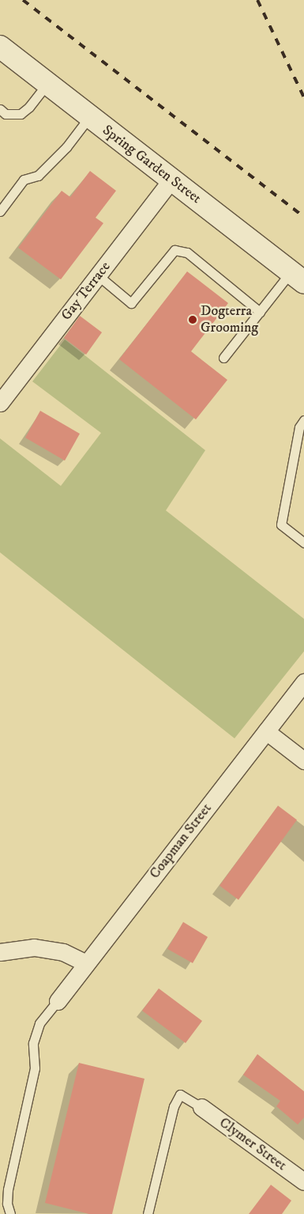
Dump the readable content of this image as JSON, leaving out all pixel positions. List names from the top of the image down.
{
  "streets": {
    "main road": ["Spring Garden Street"],
    "street": ["Gay Terrace", "Coapman Street", "Clymer Street"]
  },
  "crossings": [
    ["Spring Garden Street", "Gay Terrace"]
  ],
  "places": ["Dogterra Grooming"]
}
